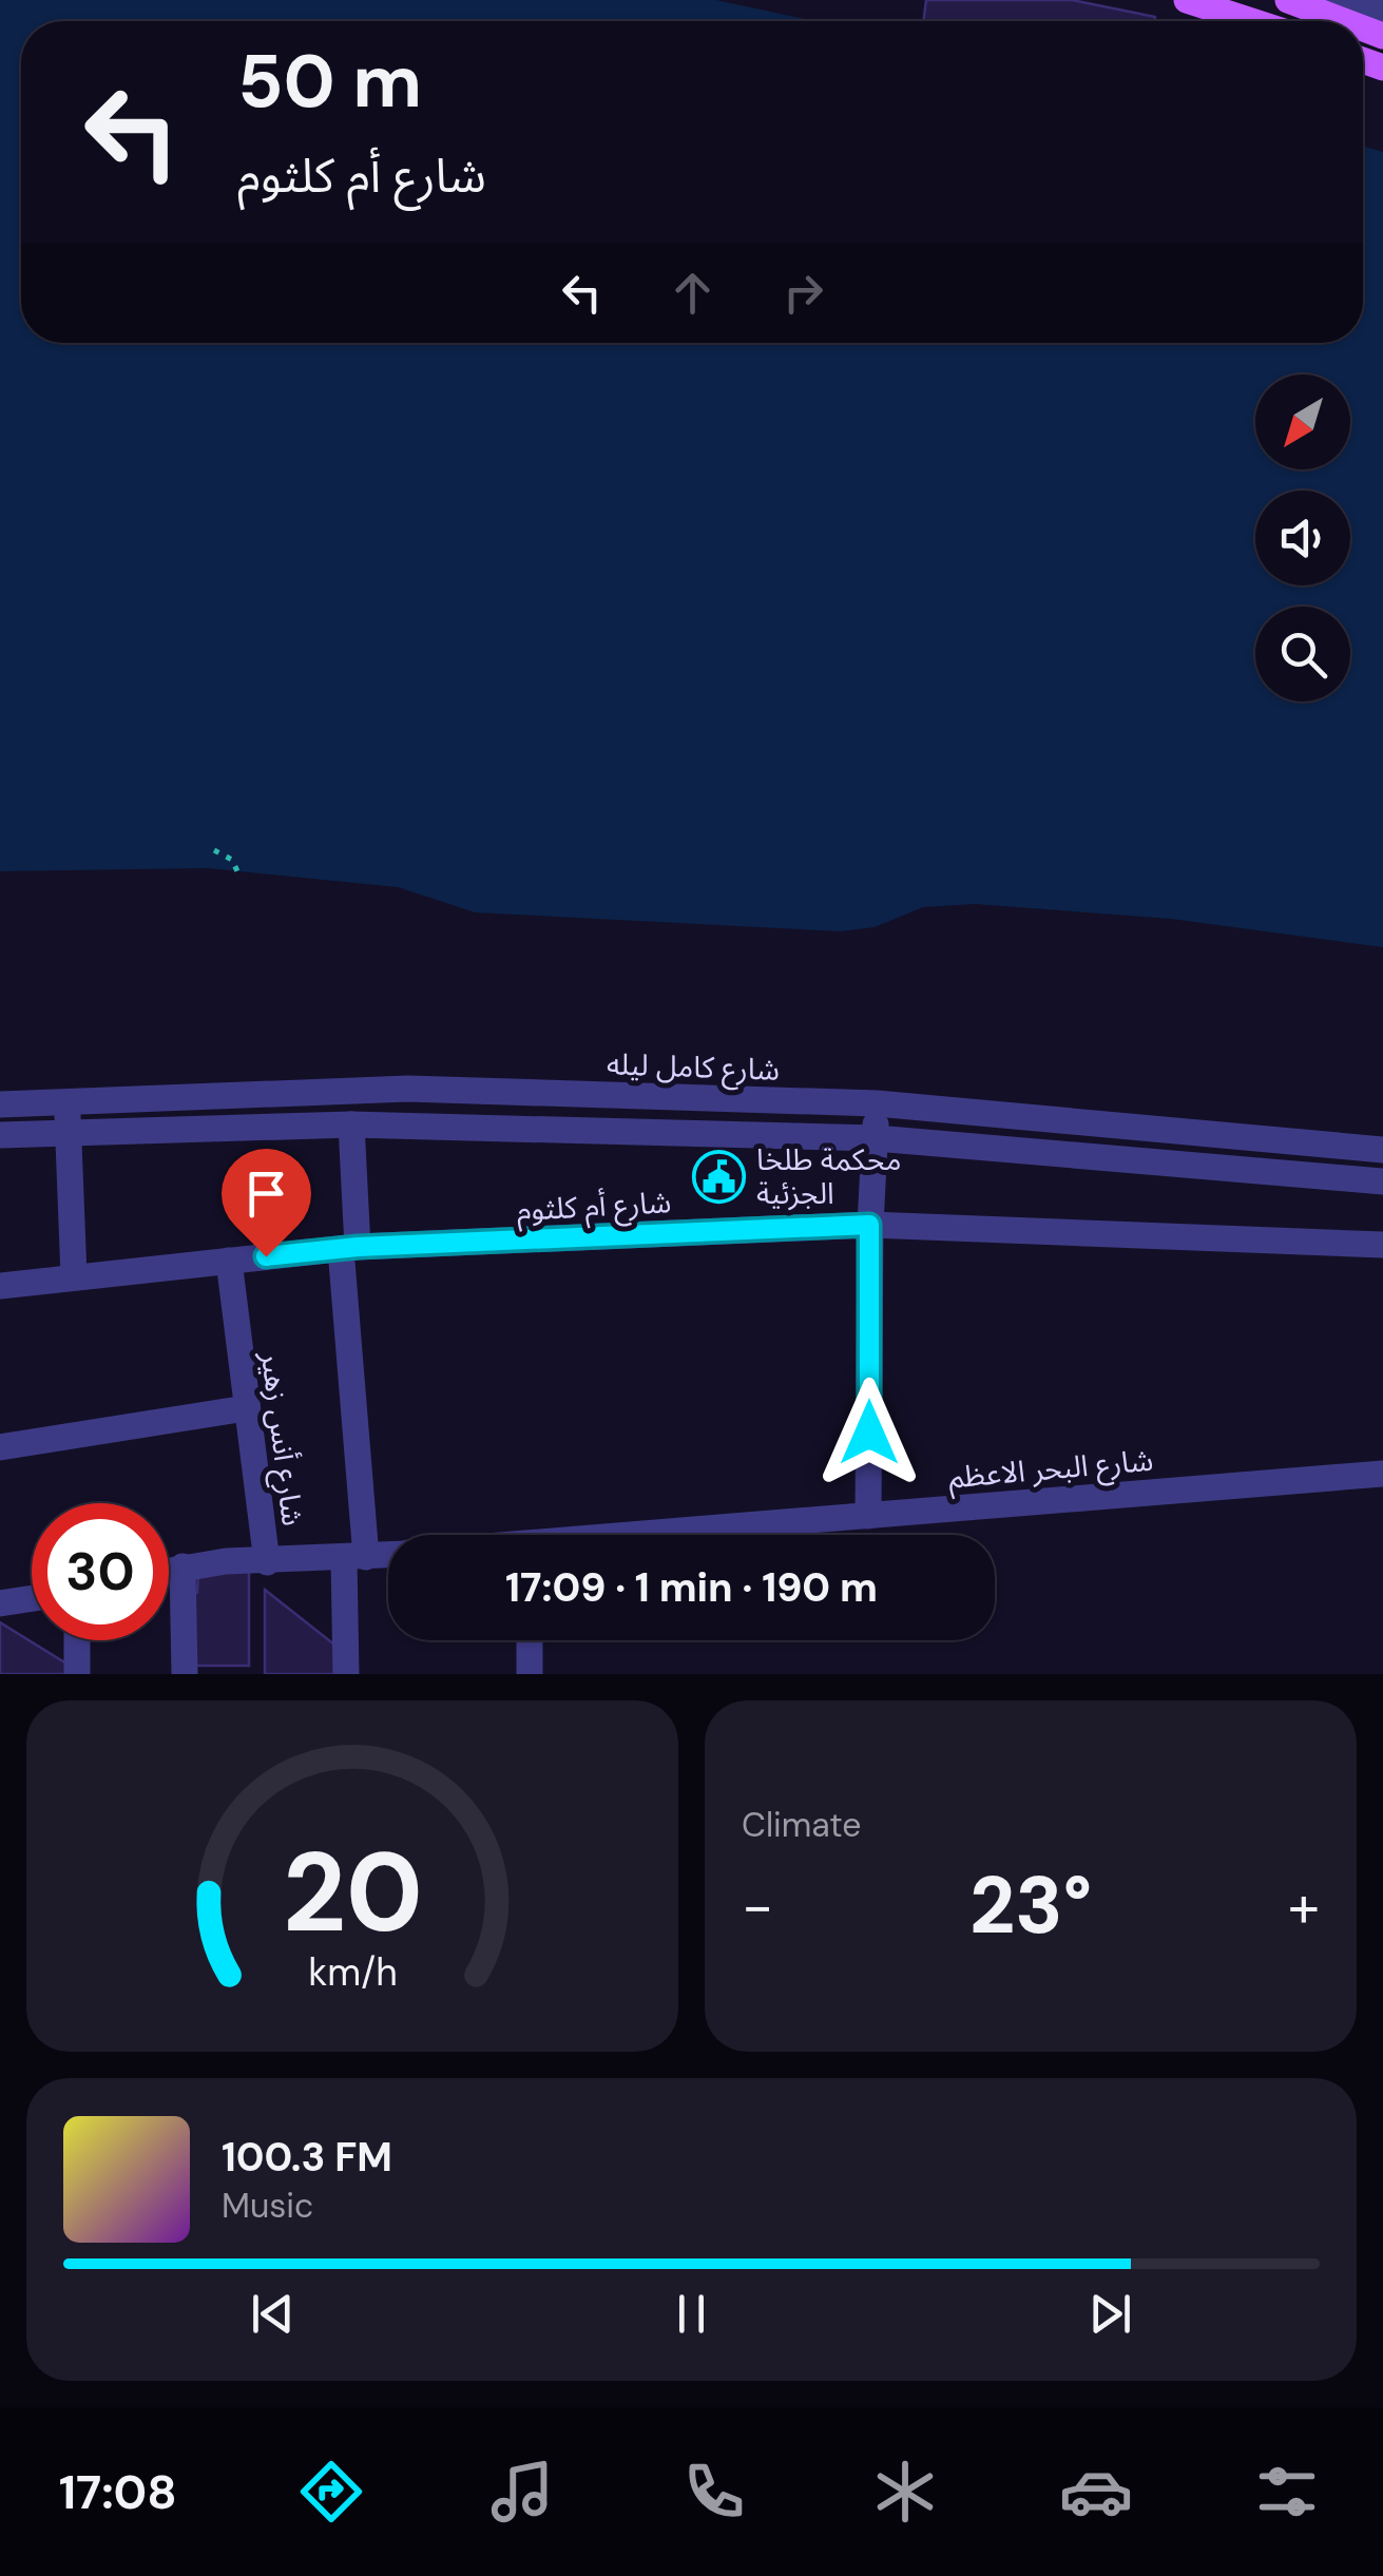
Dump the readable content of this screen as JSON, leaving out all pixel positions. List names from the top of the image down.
{
  "streets": {
    "street": [
      "شارع كامل ليله",
      "شارع أم كلثوم",
      "شارع أنس زهير",
      "شارع البحر الاعظم"
    ]
  },
  "crossings": [
    ["شارع أم كلثوم", "شارع أنس زهير"],
    ["شارع أنس زهير", "شارع البحر الاعظم"]
  ],
  "places": {
    "public building": ["محكمة طلخا الجزئية"]
  },
  "north": "bottom left",
  "page": {
    "turn": ["50 m", "شارع أم كلثوم"],
    "limit": "30",
    "trip": "17:09 · 1 min · 190 m",
    "tile": "Climate",
    "heat": ["−", "23°", "+"],
    "song": ["100.3 FM", "Music"],
    "tabs": "17:08",
    "gauge": ["20", "km/h"]
  }
}
